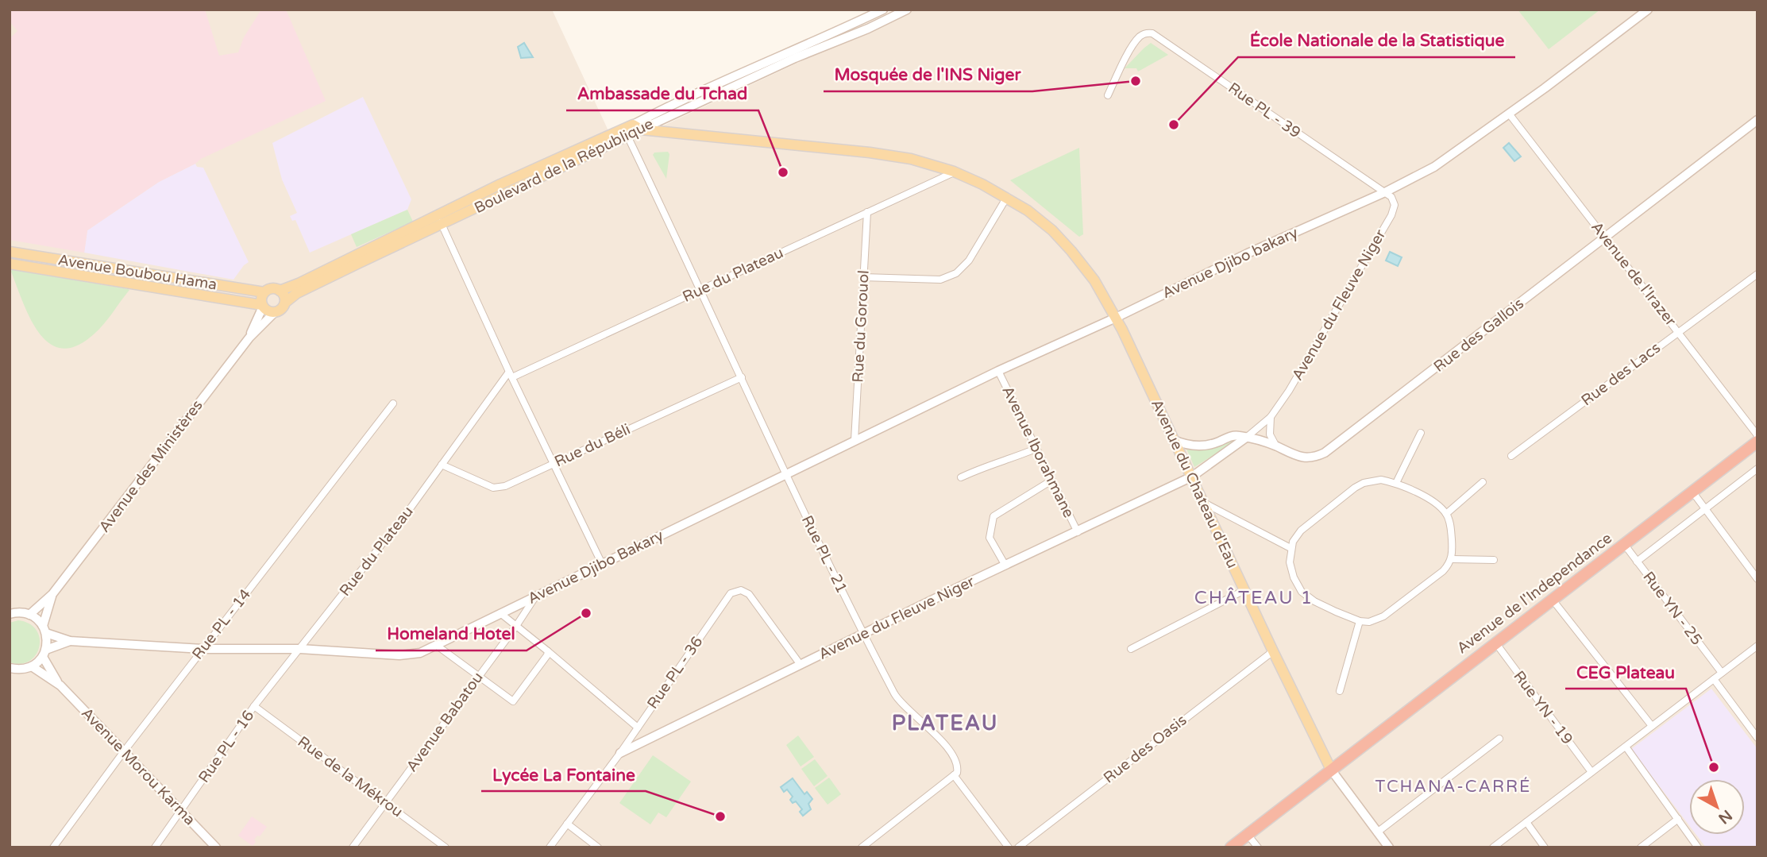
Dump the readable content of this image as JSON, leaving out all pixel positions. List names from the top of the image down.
{
  "streets": {
    "highway": ["Avenue de l'Independance"],
    "main road": ["Boulevard de la République", "Avenue Boubou Hama", "Avenue du Chateau d'Eau"],
    "street": [
      "Rue PL - 39",
      "Avenue Djibo bakary",
      "Avenue de l'Irazer",
      "Rue du Plateau",
      "Avenue du Fleuve Niger",
      "Rue du Gorouol",
      "Rue des Gallois",
      "Rue des Lacs",
      "Rue du Béli",
      "Avenue Iborahmane",
      "Avenue des Ministères",
      "Rue PL - 21",
      "Avenue Djibo Bakary",
      "Rue YN - 25",
      "Rue PL - 14",
      "Rue PL - 36",
      "Rue YN - 19",
      "Avenue Babatou",
      "Rue PL - 16",
      "Rue des Oasis",
      "Avenue Morou Karma",
      "Rue de la Mékrou"
    ]
  },
  "crossings": [
    ["Rue PL - 39", "Avenue Djibo bakary"],
    ["Rue PL - 39", "Avenue du Fleuve Niger"],
    ["Boulevard de la République", "Avenue Boubou Hama"],
    ["Boulevard de la République", "Avenue des Ministères"],
    ["Boulevard de la République", "Avenue du Chateau d'Eau"],
    ["Boulevard de la République", "Rue PL - 21"],
    ["Avenue Djibo bakary", "Avenue de l'Irazer"],
    ["Avenue Djibo bakary", "Avenue du Fleuve Niger"],
    ["Avenue Djibo bakary", "Rue du Gorouol"],
    ["Avenue Djibo bakary", "Avenue Iborahmane"],
    ["Avenue Djibo bakary", "Avenue du Chateau d'Eau"],
    ["Avenue Djibo bakary", "Rue PL - 21"],
    ["Avenue Djibo bakary", "Avenue Djibo Bakary"],
    ["Avenue Boubou Hama", "Avenue des Ministères"],
    ["Avenue de l'Irazer", "Rue des Gallois"],
    ["Avenue de l'Irazer", "Rue des Lacs"],
    ["Rue du Plateau", "Rue du Gorouol"],
    ["Rue du Plateau", "Rue du Béli"],
    ["Rue du Plateau", "Avenue du Chateau d'Eau"],
    ["Rue du Plateau", "Rue PL - 21"],
    ["Rue du Plateau", "Avenue Djibo Bakary"],
    ["Rue du Plateau", "Rue PL - 16"],
    ["Avenue du Fleuve Niger", "Rue des Gallois"],
    ["Avenue du Fleuve Niger", "Avenue Iborahmane"],
    ["Avenue du Fleuve Niger", "Avenue du Chateau d'Eau"],
    ["Avenue du Fleuve Niger", "Rue PL - 21"],
    ["Avenue du Fleuve Niger", "Rue PL - 36"],
    ["Rue des Gallois", "Avenue du Chateau d'Eau"],
    ["Rue du Béli", "Rue PL - 21"],
    ["Avenue des Ministères", "Avenue Morou Karma"],
    ["Avenue du Chateau d'Eau", "Rue PL - 21"],
    ["Avenue du Chateau d'Eau", "Avenue de l'Independance"],
    ["Avenue du Chateau d'Eau", "Rue des Oasis"],
    ["Rue PL - 21", "Avenue Djibo Bakary"],
    ["Avenue Djibo Bakary", "Rue PL - 14"],
    ["Avenue Djibo Bakary", "Avenue Babatou"],
    ["Avenue Djibo Bakary", "Rue PL - 16"],
    ["Avenue de l'Independance", "Rue YN - 25"],
    ["Avenue de l'Independance", "Rue YN - 19"],
    ["Rue PL - 14", "Avenue Morou Karma"],
    ["Avenue Babatou", "Rue de la Mékrou"],
    ["Rue PL - 16", "Avenue Morou Karma"],
    ["Rue PL - 16", "Rue de la Mékrou"]
  ],
  "districts": ["CHÂTEAU 1", "PLATEAU", "TCHANA-CARRÉ"],
  "places": [
    "Mosquée de l'INS Niger",
    "École Nationale de la Statistique",
    "Ambassade du Tchad",
    "Homeland Hotel",
    "CEG Plateau",
    "Lycée La Fontaine"
  ],
  "north": "bottom right"
}
